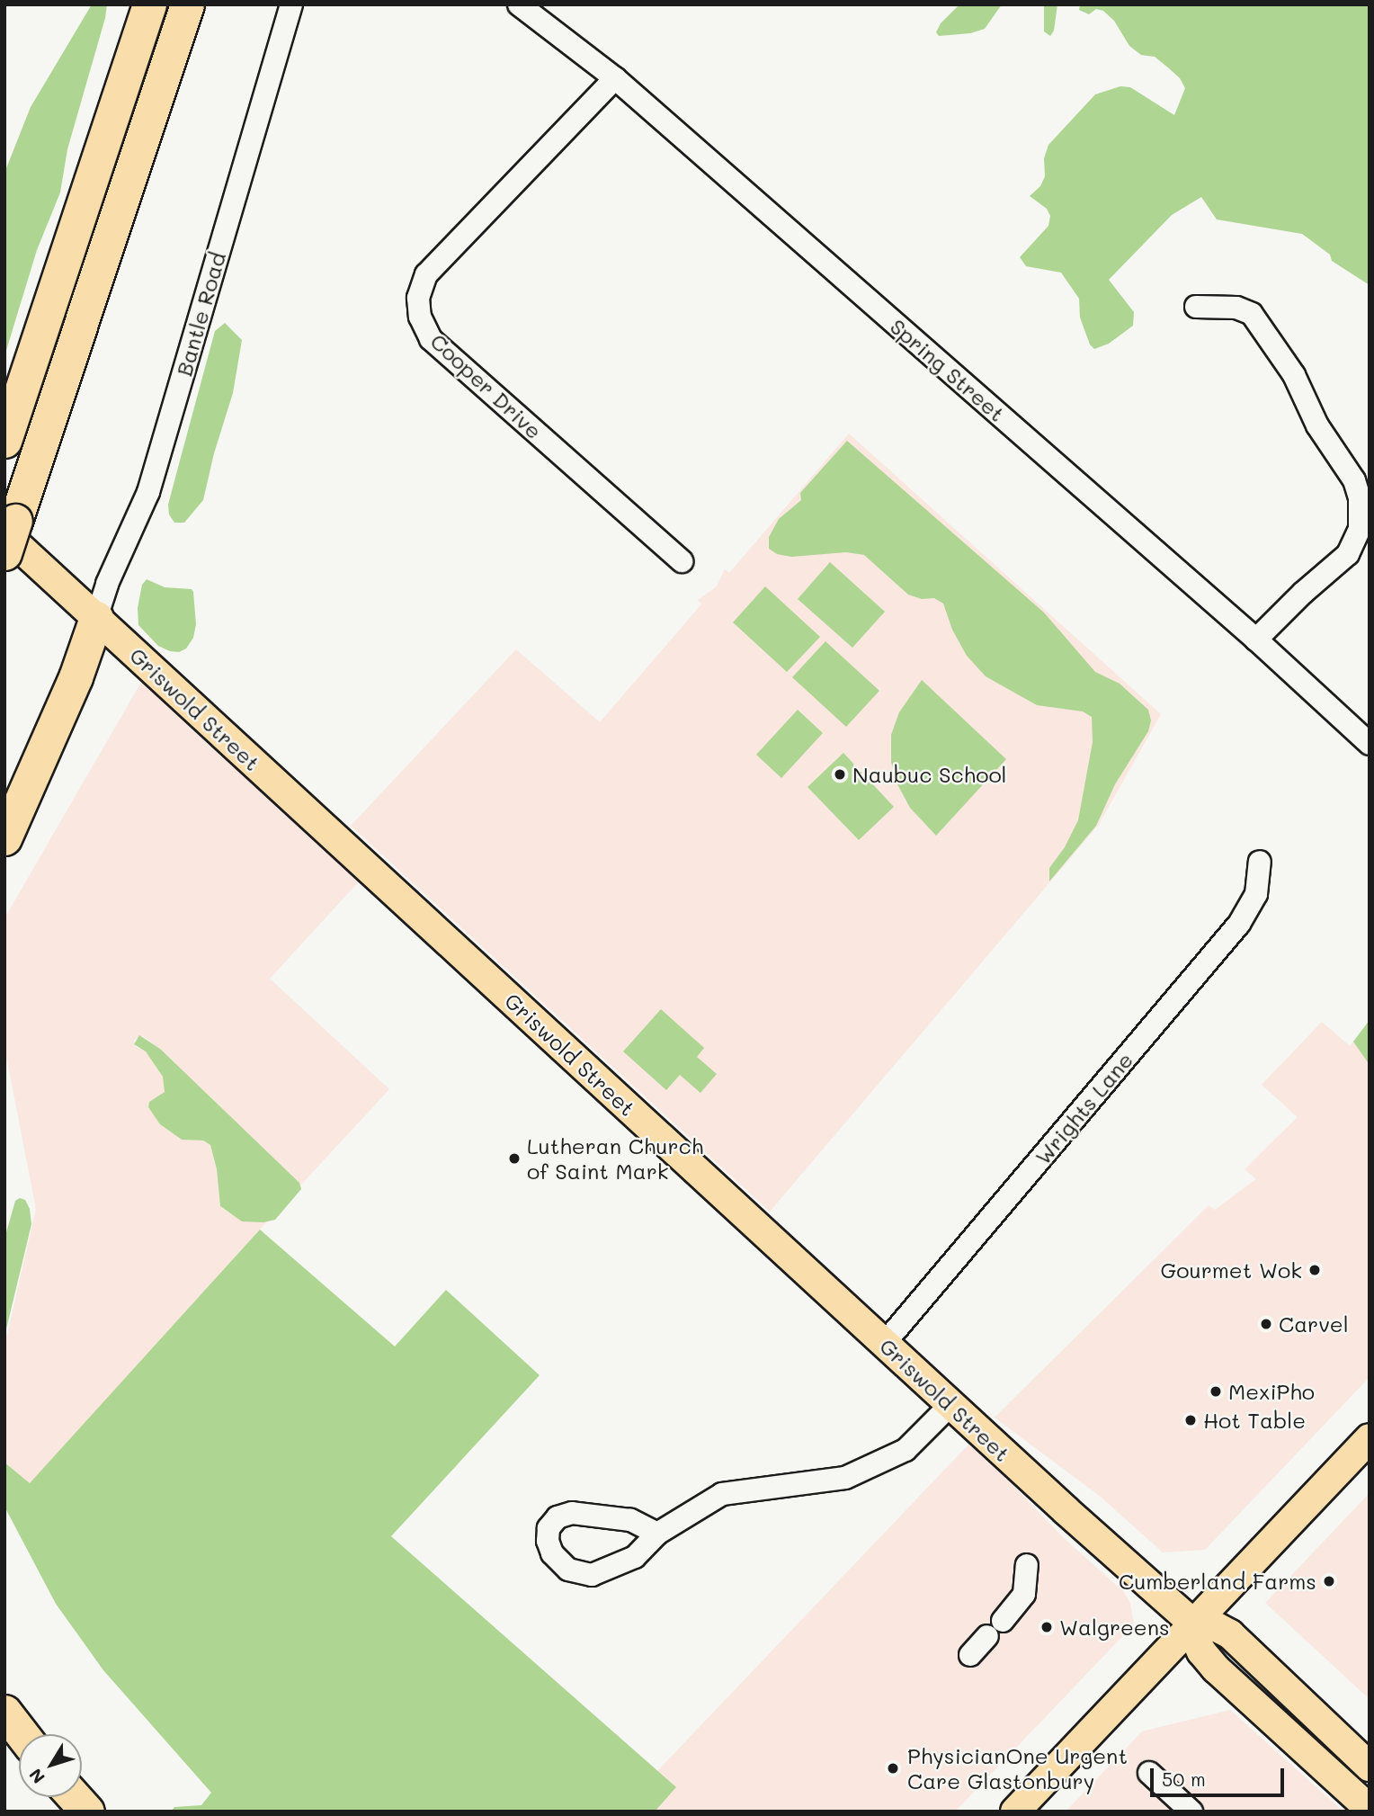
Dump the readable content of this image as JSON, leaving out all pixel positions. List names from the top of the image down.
{
  "streets": {
    "main road": ["Griswold Street"],
    "street": [
      "Bantle Road",
      "Spring Street",
      "Cooper Drive",
      "Wrights Lane"
    ]
  },
  "crossings": [
    ["Bantle Road", "Griswold Street"],
    ["Spring Street", "Cooper Drive"],
    ["Griswold Street", "Wrights Lane"]
  ],
  "places": [
    "Naubuc School",
    "Lutheran Church of Saint Mark",
    "Gourmet Wok",
    "Carvel",
    "MexiPho",
    "Hot Table",
    "Cumberland Farms",
    "Walgreens",
    "PhysicianOne Urgent Care Glastonbury"
  ],
  "scale_bar": "50 m",
  "north": "bottom left"
}
